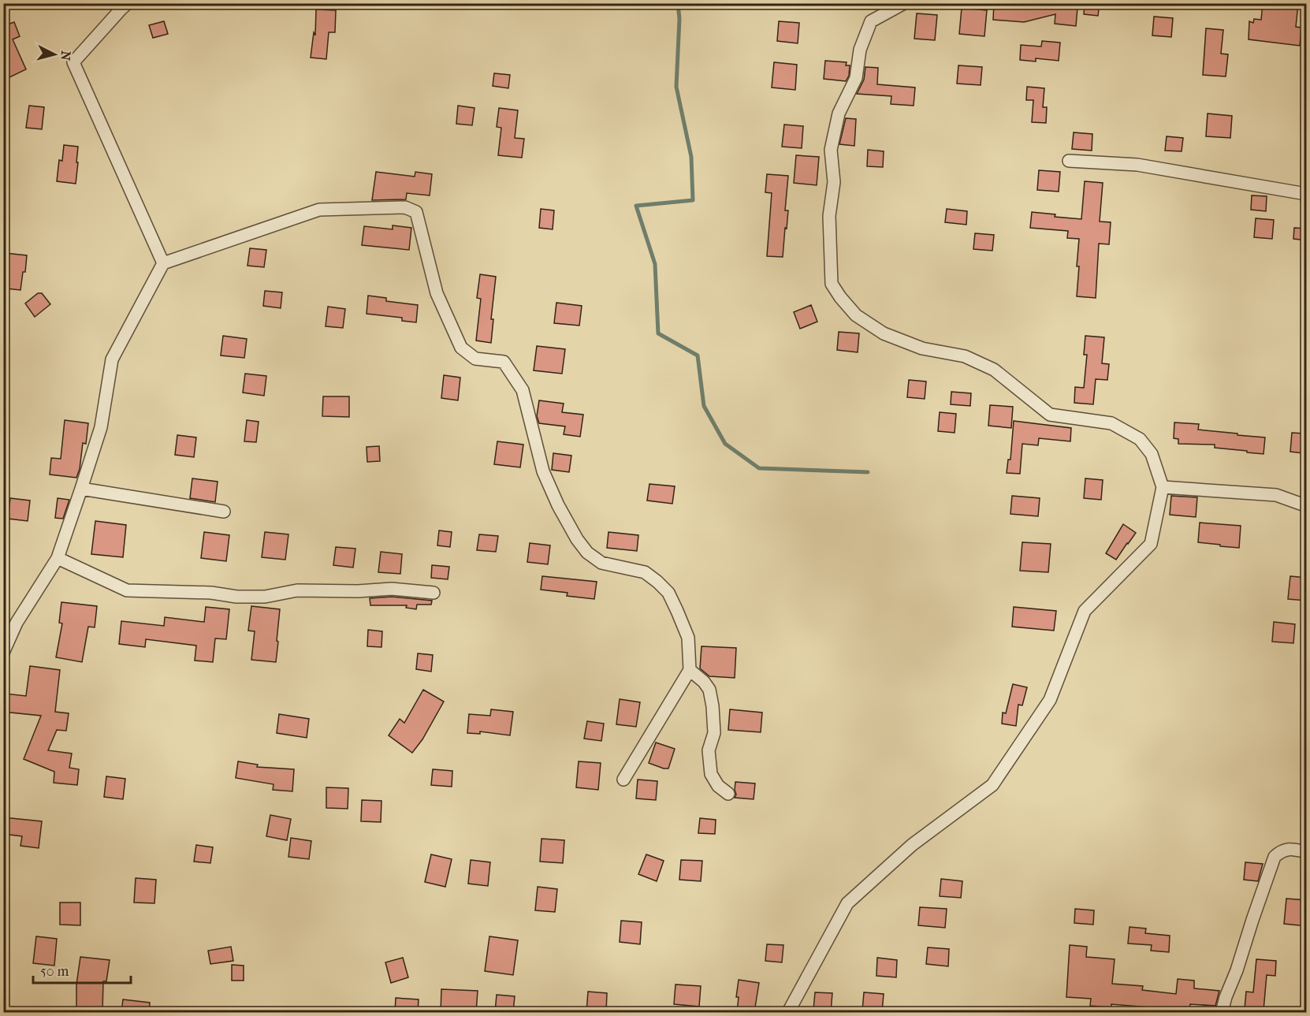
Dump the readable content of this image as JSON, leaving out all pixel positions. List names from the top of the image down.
{
  "scale_bar": "50 m",
  "north": "right"
}
